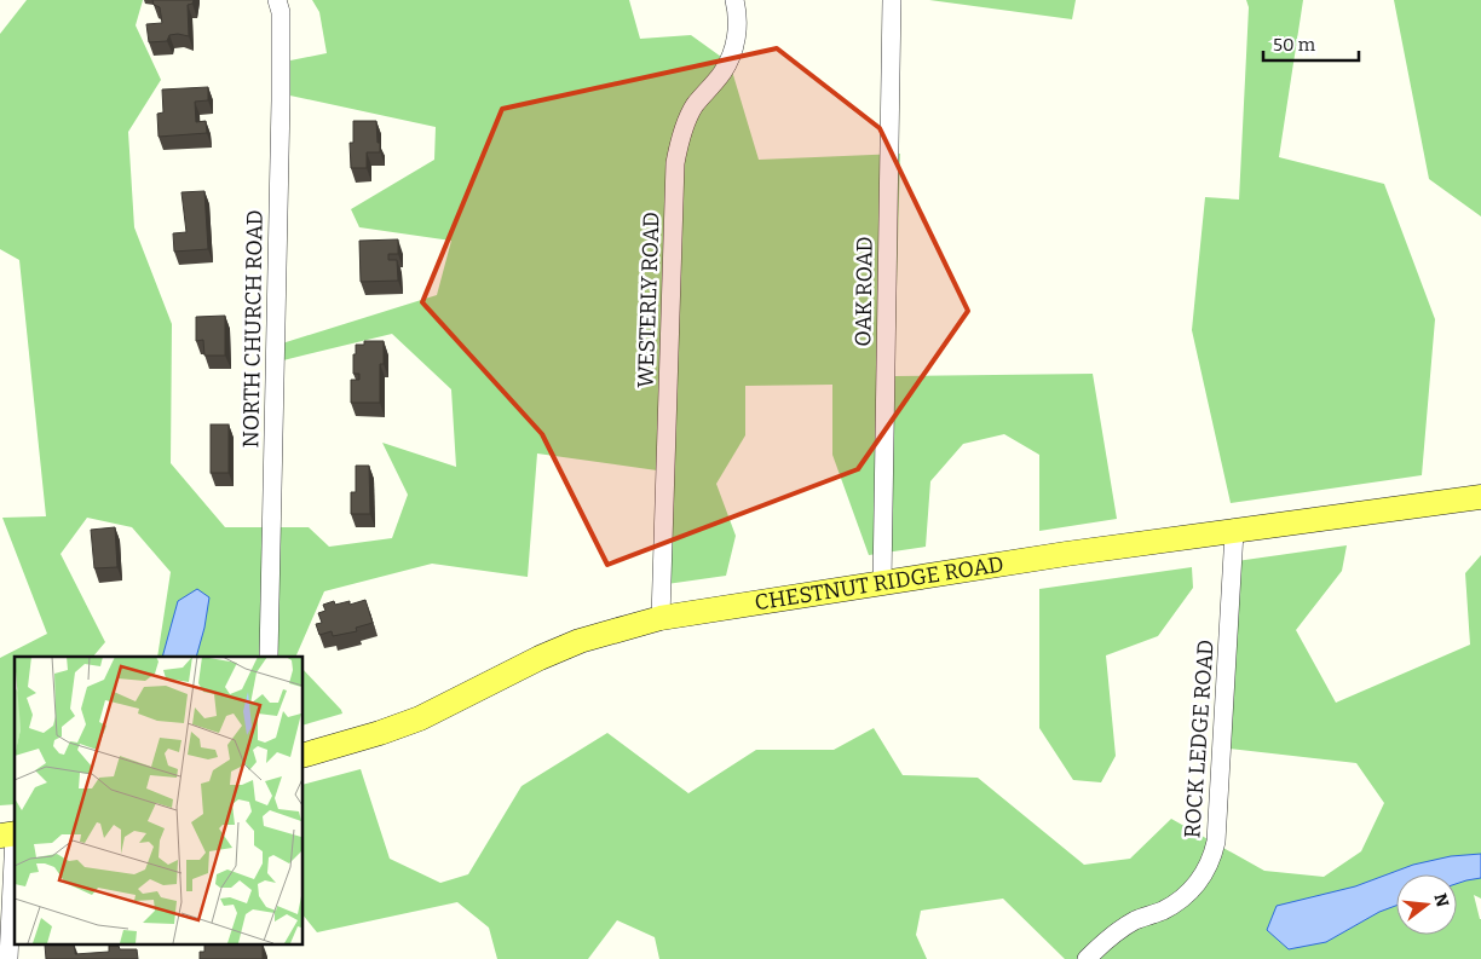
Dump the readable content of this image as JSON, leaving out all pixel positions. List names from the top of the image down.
{
  "streets": {
    "main road": ["CHESTNUT RIDGE ROAD"],
    "street": [
      "OAK ROAD",
      "WESTERLY ROAD",
      "NORTH CHURCH ROAD",
      "ROCK LEDGE ROAD"
    ]
  },
  "crossings": [
    ["OAK ROAD", "CHESTNUT RIDGE ROAD"],
    ["WESTERLY ROAD", "CHESTNUT RIDGE ROAD"],
    ["CHESTNUT RIDGE ROAD", "ROCK LEDGE ROAD"]
  ],
  "scale_bar": "50 m",
  "north": "right"
}
